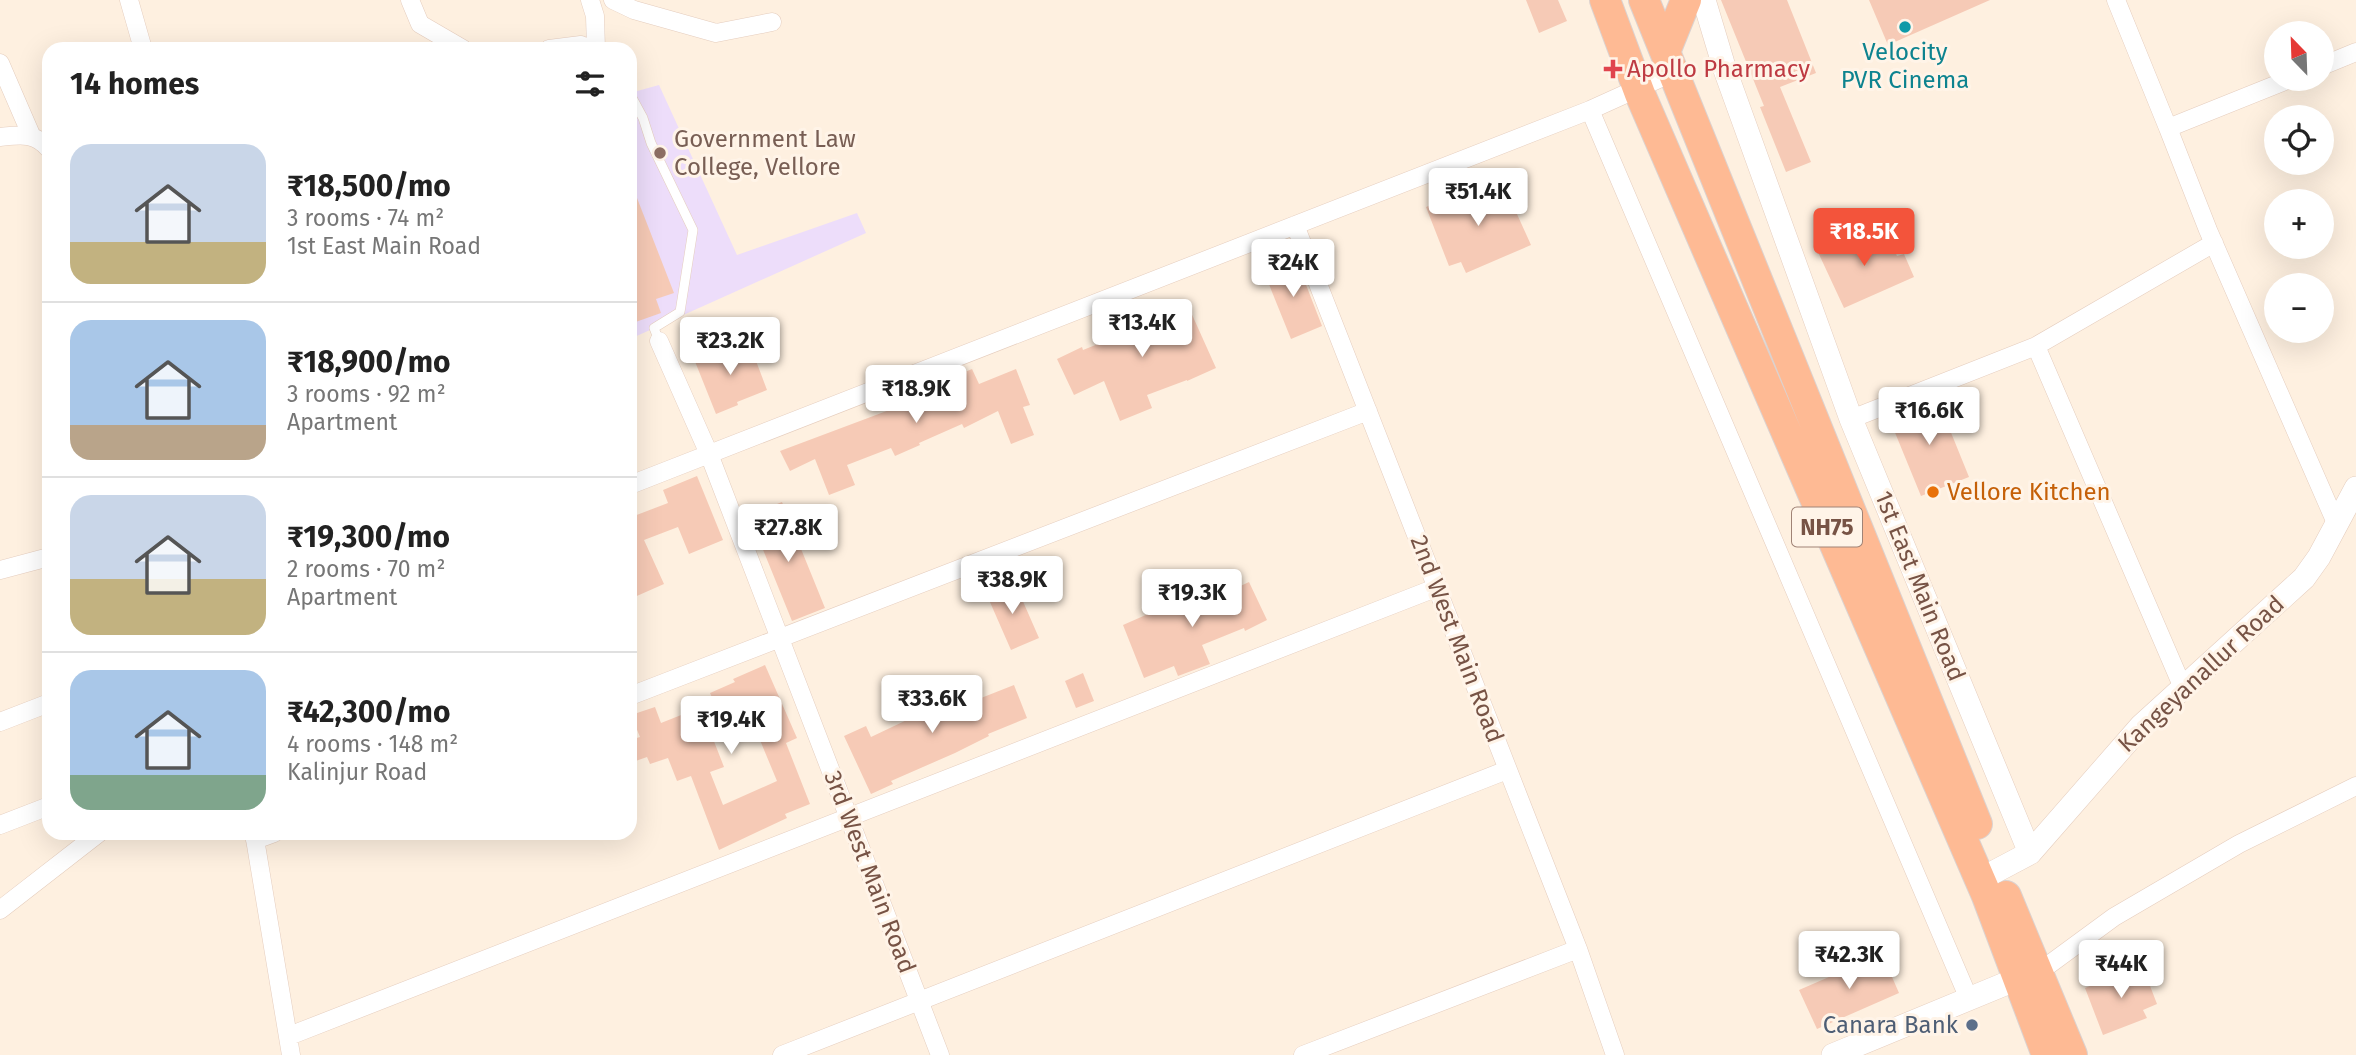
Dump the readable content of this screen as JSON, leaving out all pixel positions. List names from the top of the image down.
{
  "streets": {
    "highway": ["NH75"],
    "street": [
      "1st East Main Road",
      "2nd West Main Road",
      "Kangeyanallur Road",
      "3rd West Main Road"
    ]
  },
  "crossings": [
    ["NH75", "Kangeyanallur Road"],
    ["1st East Main Road", "Kangeyanallur Road"]
  ],
  "places": {
    "other": [
      "Velocity PVR Cinema",
      "Government Law College, Vellore",
      "Vellore Kitchen",
      "Canara Bank"
    ],
    "health": ["Apollo Pharmacy"]
  },
  "north": "top left",
  "page": {
    "map_buttons": ["+", "−"],
    "heading": "14 homes",
    "list": [
      {
        "name": "₹18,500/mo",
        "note": "3 rooms · 74 m² · 1st East Main Road"
      },
      {
        "name": "₹18,900/mo",
        "note": "3 rooms · 92 m² · Apartment"
      },
      {
        "name": "₹19,300/mo",
        "note": "2 rooms · 70 m² · Apartment"
      },
      {
        "name": "₹42,300/mo",
        "note": "4 rooms · 148 m² · Kalinjur Road"
      }
    ],
    "price": [
      "₹51.4K",
      "₹18.5K",
      "₹24K",
      "₹13.4K",
      "₹23.2K",
      "₹18.9K",
      "₹16.6K",
      "₹27.8K",
      "₹38.9K",
      "₹19.3K",
      "₹33.6K",
      "₹19.4K",
      "₹42.3K",
      "₹44K"
    ]
  }
}
